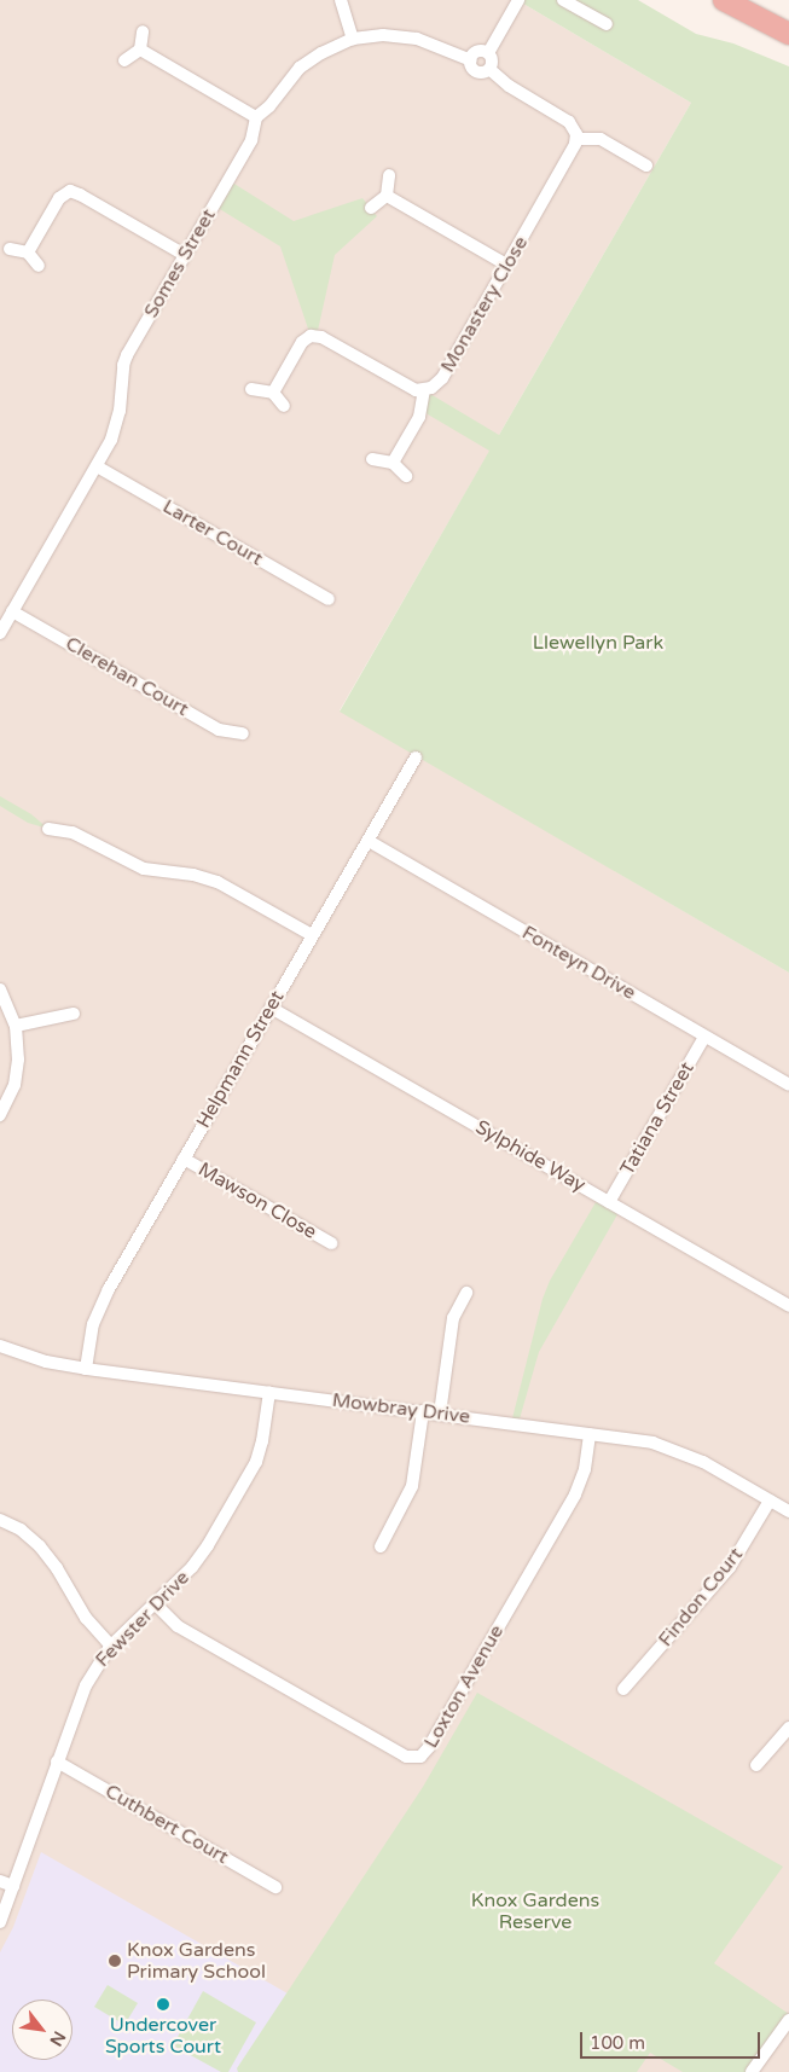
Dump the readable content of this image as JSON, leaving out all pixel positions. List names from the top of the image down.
{
  "streets": {
    "street": [
      "Somes Street",
      "Monastery Close",
      "Larter Court",
      "Clerehan Court",
      "Fonteyn Drive",
      "Helpmann Street",
      "Tatiana Street",
      "Sylphide Way",
      "Mawson Close",
      "Mowbray Drive",
      "Findon Court",
      "Fewster Drive",
      "Loxton Avenue",
      "Cuthbert Court"
    ]
  },
  "crossings": [
    ["Somes Street", "Larter Court"],
    ["Somes Street", "Clerehan Court"],
    ["Fonteyn Drive", "Helpmann Street"],
    ["Fonteyn Drive", "Tatiana Street"],
    ["Helpmann Street", "Sylphide Way"],
    ["Helpmann Street", "Mawson Close"],
    ["Helpmann Street", "Mowbray Drive"],
    ["Tatiana Street", "Sylphide Way"],
    ["Mowbray Drive", "Findon Court"],
    ["Mowbray Drive", "Fewster Drive"],
    ["Mowbray Drive", "Loxton Avenue"],
    ["Fewster Drive", "Loxton Avenue"],
    ["Fewster Drive", "Cuthbert Court"]
  ],
  "parks": ["Llewellyn Park", "Knox Gardens Reserve"],
  "places": ["Knox Gardens Primary School", "Undercover Sports Court"],
  "scale_bar": "100 m",
  "north": "bottom right"
}
